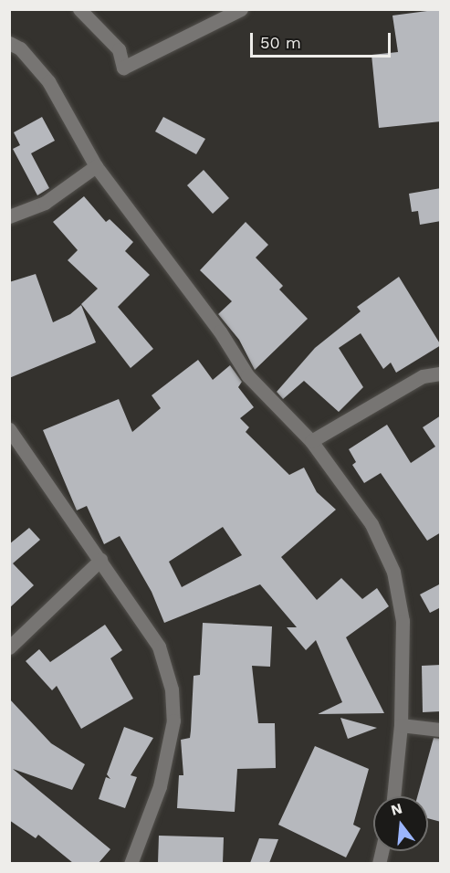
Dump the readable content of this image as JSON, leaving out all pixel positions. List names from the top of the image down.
{
  "scale_bar": "50 m",
  "north": "top"
}
